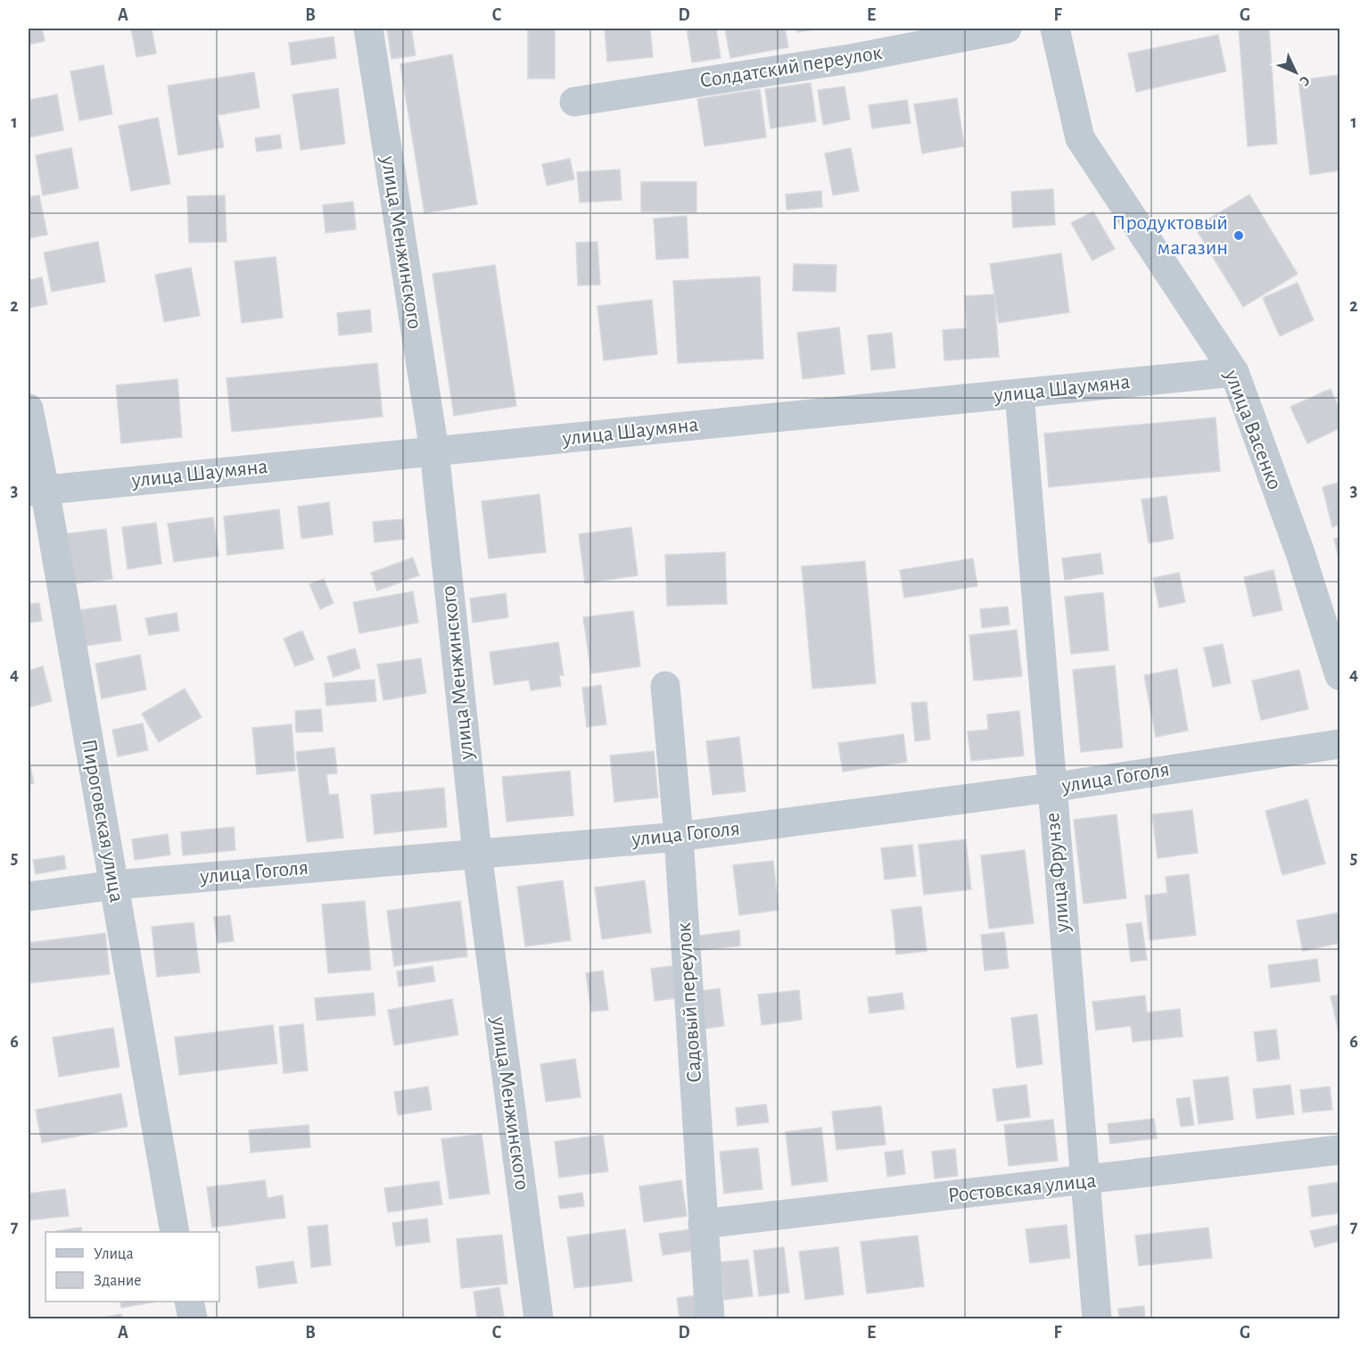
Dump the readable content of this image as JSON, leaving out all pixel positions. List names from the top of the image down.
{
  "streets": {
    "street": [
      "Солдатский переулок",
      "улица Менжинского",
      "улица Шаумяна",
      "улица Васенко",
      "улица Гоголя",
      "Пироговская улица",
      "улица Фрунзе",
      "Садовый переулок",
      "Ростовская улица"
    ]
  },
  "crossings": [
    ["улица Менжинского", "улица Шаумяна"],
    ["улица Менжинского", "улица Гоголя"],
    ["улица Шаумяна", "улица Васенко"],
    ["улица Шаумяна", "Пироговская улица"],
    ["улица Шаумяна", "улица Фрунзе"],
    ["улица Гоголя", "Пироговская улица"],
    ["улица Гоголя", "улица Фрунзе"],
    ["улица Гоголя", "Садовый переулок"],
    ["улица Фрунзе", "Ростовская улица"],
    ["Садовый переулок", "Ростовская улица"]
  ],
  "places": ["Продуктовый магазин"],
  "legend": ["Улица", "Здание"],
  "north": "bottom right",
  "grid": {
    "columns": [
      "A",
      "B",
      "C",
      "D",
      "E",
      "F",
      "G"
    ],
    "rows": [
      "1",
      "2",
      "3",
      "4",
      "5",
      "6",
      "7"
    ]
  }
}
